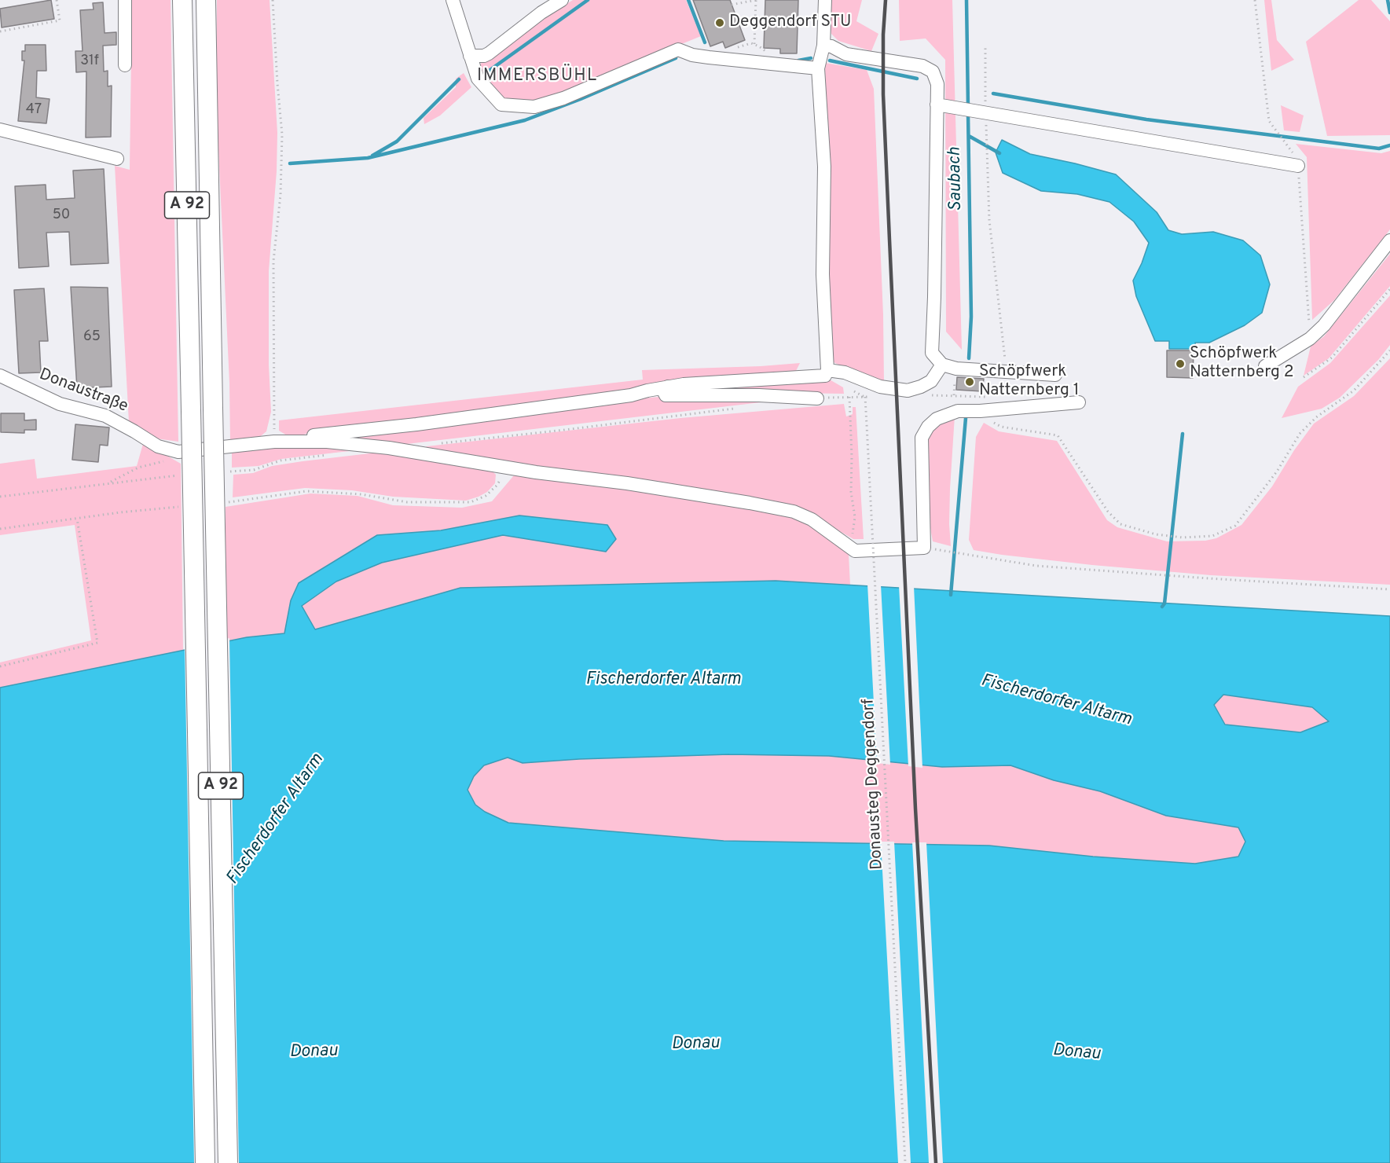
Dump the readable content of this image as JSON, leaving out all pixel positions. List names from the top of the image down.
{
  "streets": {
    "highway": ["A 92"],
    "street": ["Donaustraße"],
    "path": ["Donausteg Deggendorf"]
  },
  "districts": ["IMMERSBÜHL"],
  "water": ["Saubach", "Fischerdorfer Altarm", "Donau"],
  "places": ["Deggendorf STU", "Schöpfwerk Natternberg 2", "Schöpfwerk Natternberg 1"],
  "house_numbers": [
    "31f",
    "47",
    "50",
    "65"
  ]
}
